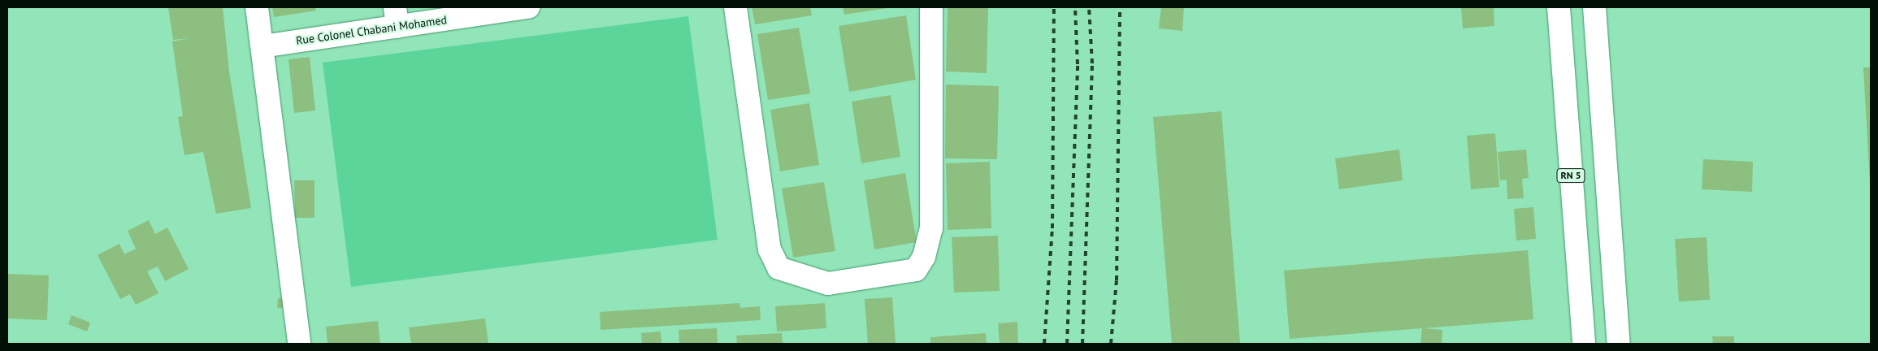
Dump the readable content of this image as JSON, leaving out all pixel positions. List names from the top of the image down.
{
  "streets": {
    "main road": ["Rue Colonel Chabani Mohamed", "RN 5"]
  }
}
